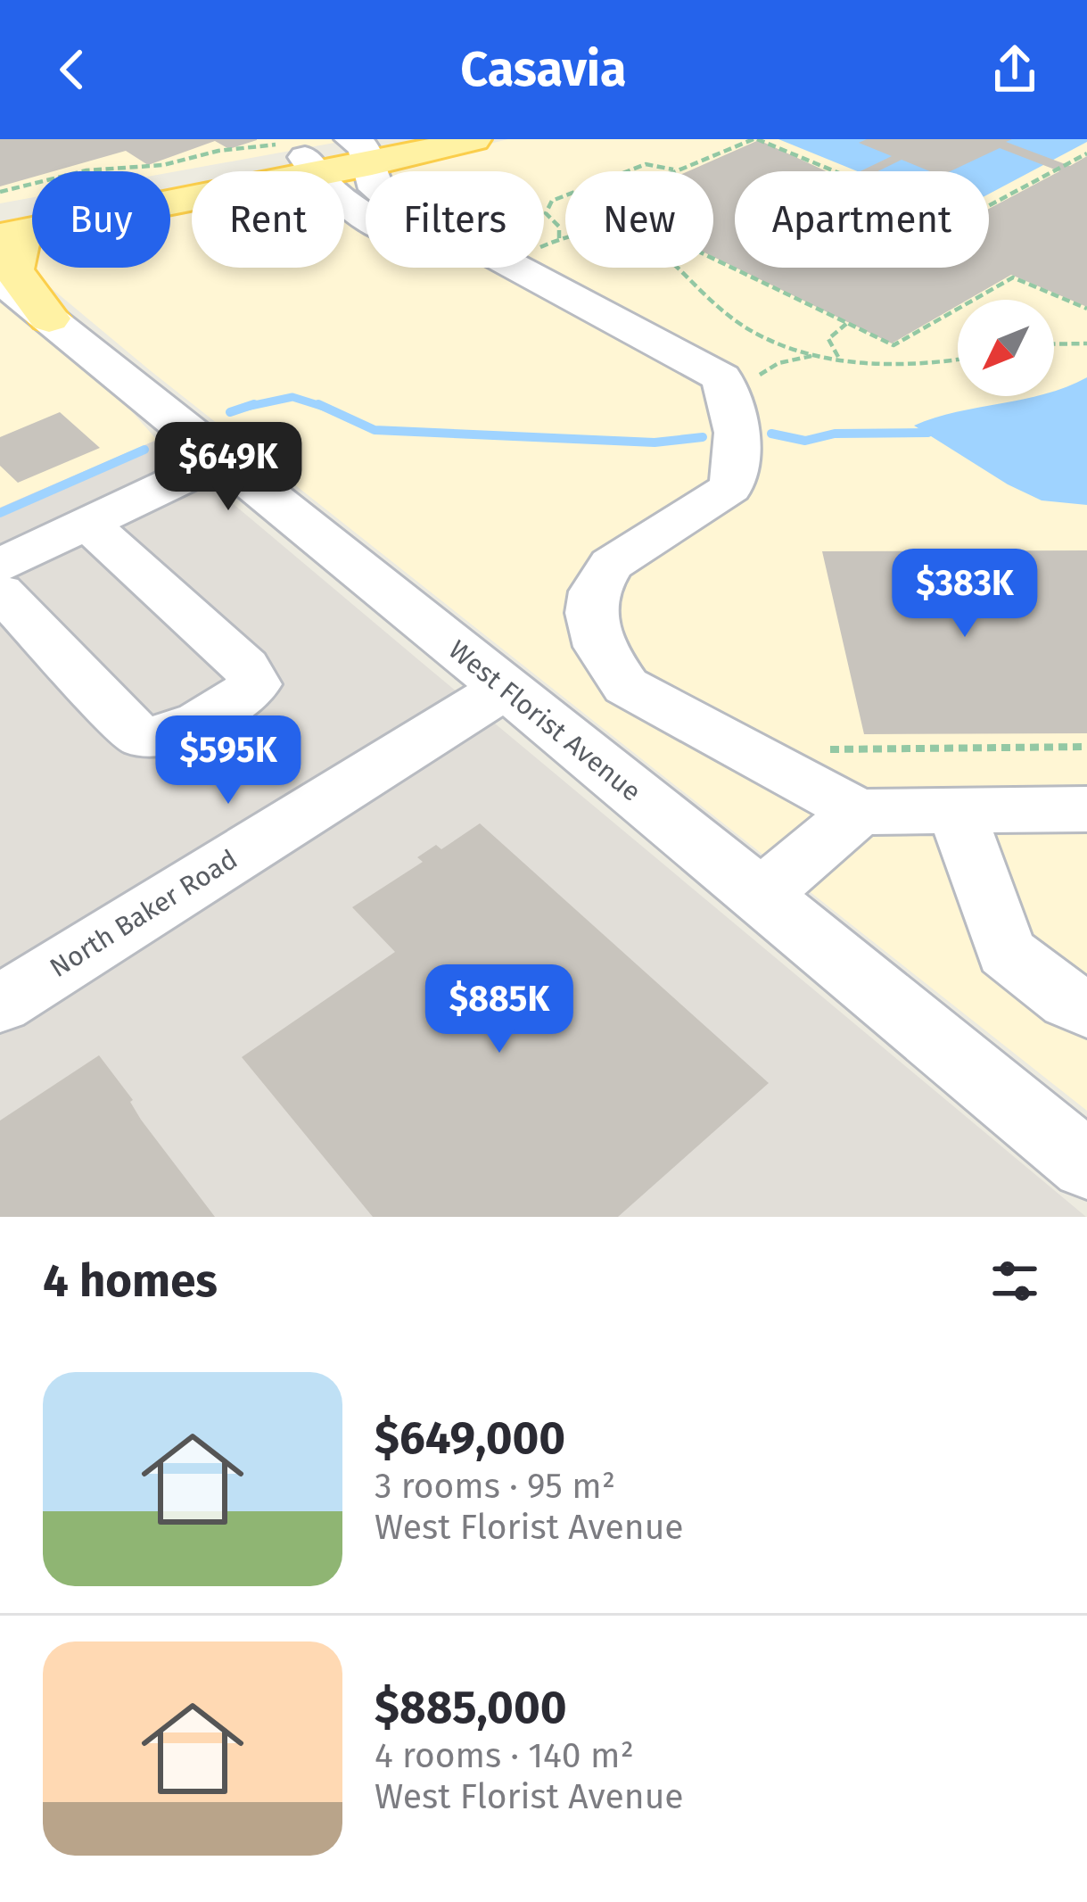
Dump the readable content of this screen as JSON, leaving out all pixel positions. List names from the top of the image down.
{
  "streets": {
    "street": ["West Florist Avenue", "North Baker Road"]
  },
  "crossings": [
    ["West Florist Avenue", "North Baker Road"]
  ],
  "north": "bottom left",
  "page": {
    "header": "Casavia",
    "chip": [
      "Buy",
      "Rent",
      "Filters",
      "New",
      "Apartment"
    ],
    "price": [
      "$649K",
      "$383K",
      "$595K",
      "$885K"
    ],
    "heading": "4 homes",
    "list": [
      {
        "name": "$649,000",
        "note": "3 rooms · 95 m² · West Florist Avenue"
      },
      {
        "name": "$885,000",
        "note": "4 rooms · 140 m² · West Florist Avenue"
      }
    ]
  }
}
